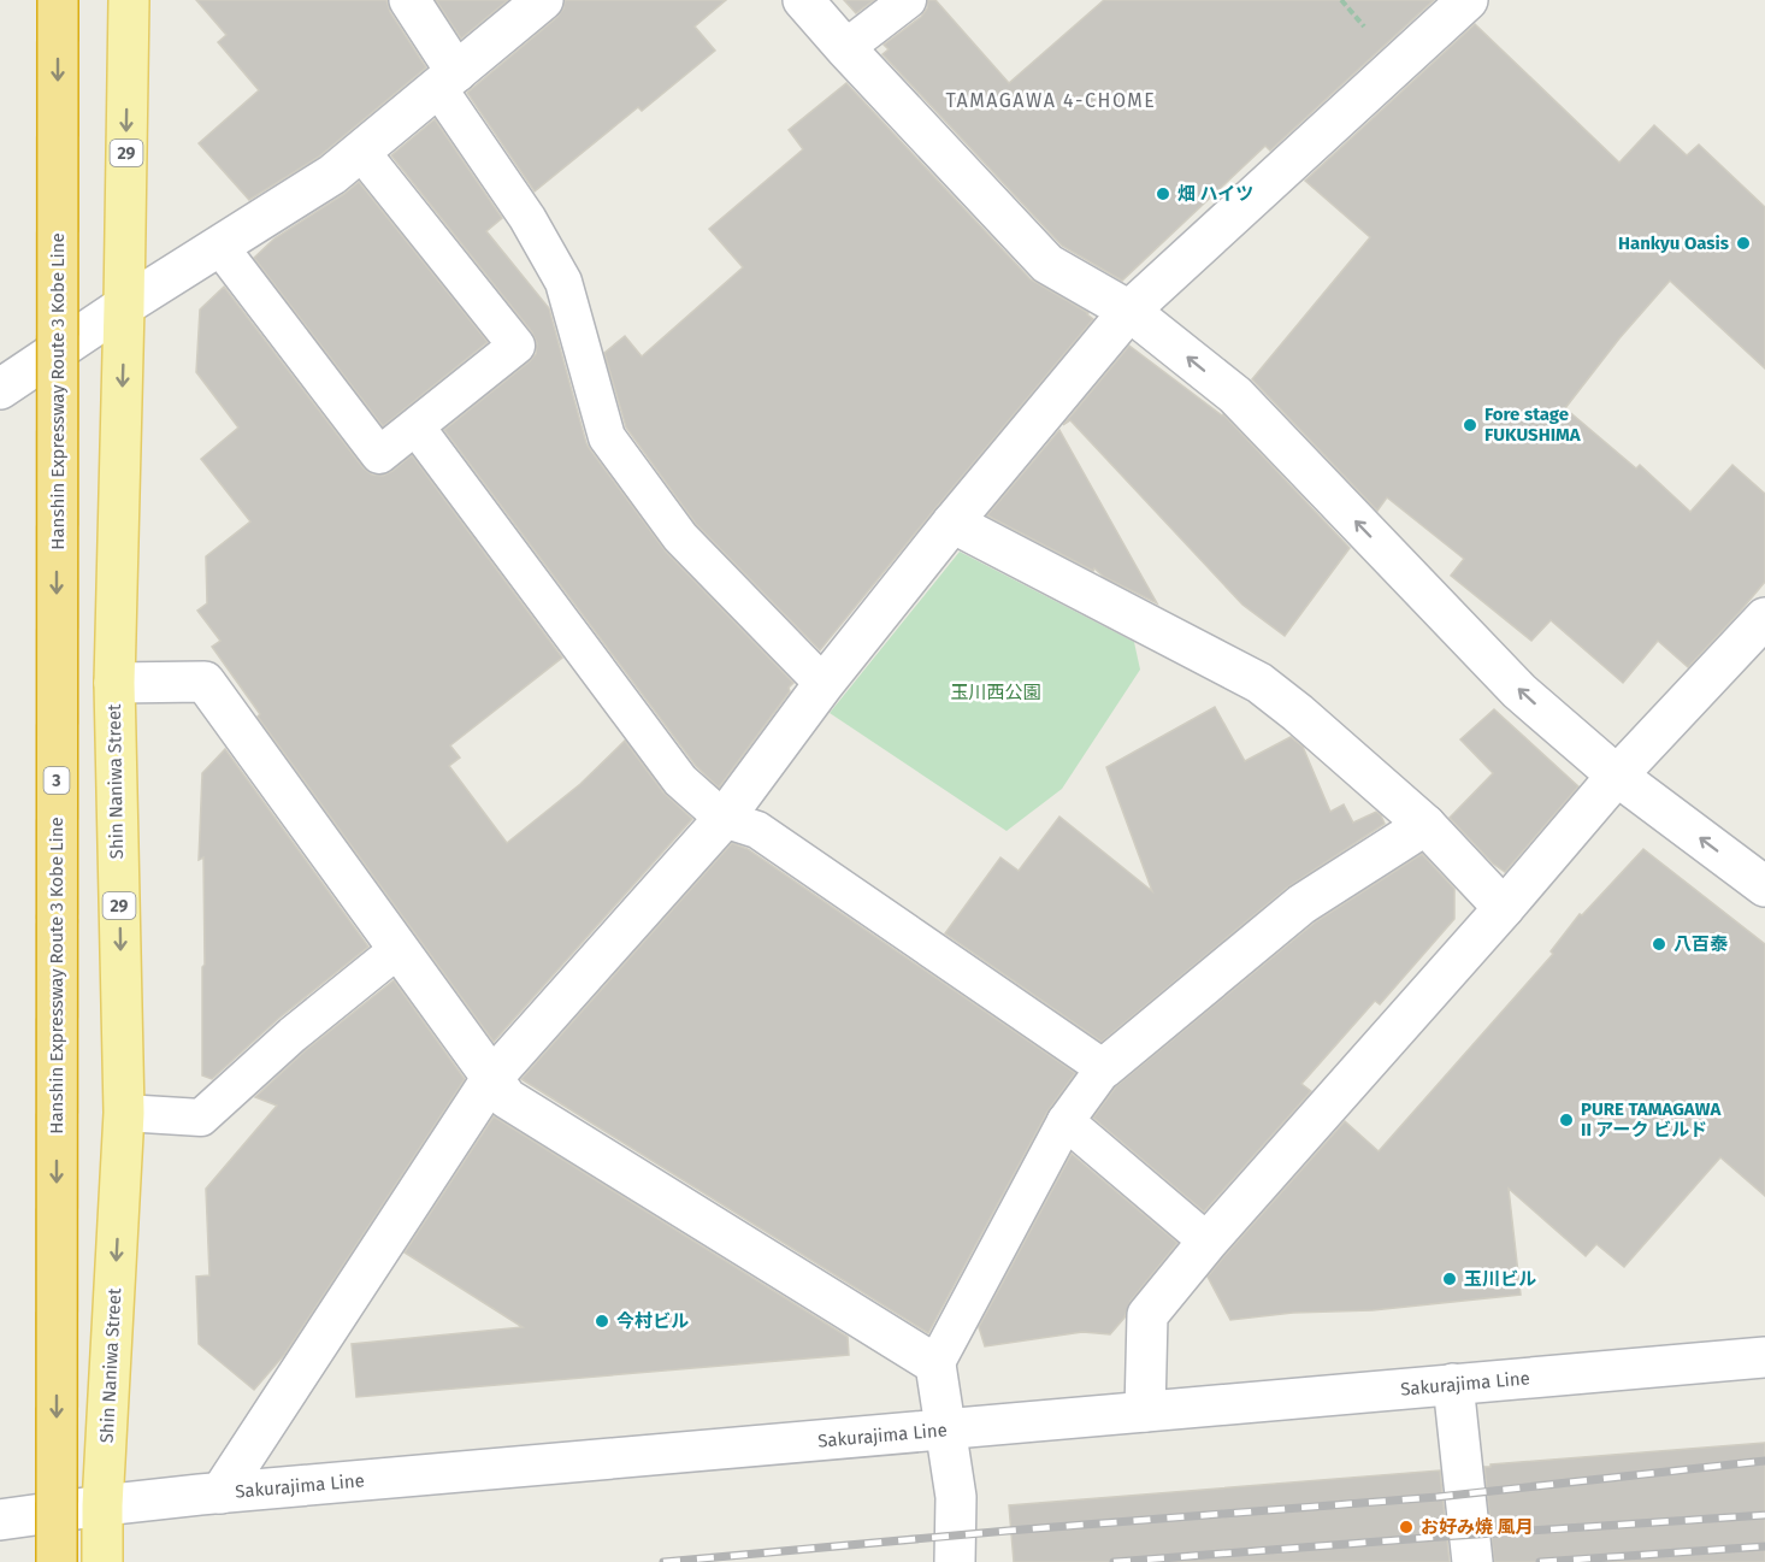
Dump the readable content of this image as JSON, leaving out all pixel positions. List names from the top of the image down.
{
  "streets": {
    "highway": ["Hanshin Expressway Route 3 Kobe Line", "3"],
    "main road": ["29", "Shin Naniwa Street"],
    "street": ["Sakurajima Line"]
  },
  "crossings": [
    ["Shin Naniwa Street", "Sakurajima Line"]
  ],
  "one_way": ["Hanshin Expressway Route 3 Kobe Line", "Shin Naniwa Street"],
  "districts": ["TAMAGAWA 4-CHOME"],
  "parks": ["玉川西公園"],
  "places": [
    "畑 ハイツ",
    "Hankyu Oasis",
    "Fore stage FUKUSHIMA",
    "八百泰",
    "PURE TAMAGAWA II アーク ビルド",
    "玉川ビル",
    "今村ビル",
    "お好み焼 風月"
  ]
}
